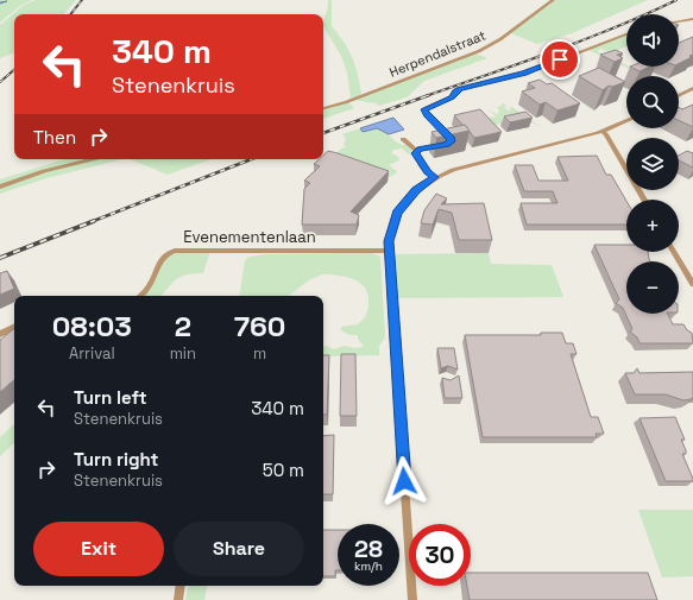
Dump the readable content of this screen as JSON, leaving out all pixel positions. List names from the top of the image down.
{
  "streets": {
    "street": ["Herpendalstraat", "Evenementenlaan"]
  },
  "page": {
    "map_buttons": ["+", "−"],
    "turn": ["340 m", "Stenenkruis"],
    "then": "Then",
    "eta": [
      "08:03",
      "Arrival",
      "2",
      "min",
      "760",
      "m"
    ],
    "list": [
      {
        "name": "Turn left",
        "note": "Stenenkruis",
        "value": "340 m"
      },
      {
        "name": "Turn right",
        "note": "Stenenkruis",
        "value": "50 m"
      }
    ],
    "buttons": ["Exit", "Share"],
    "speed": "28 km/h",
    "limit": "30"
  }
}
